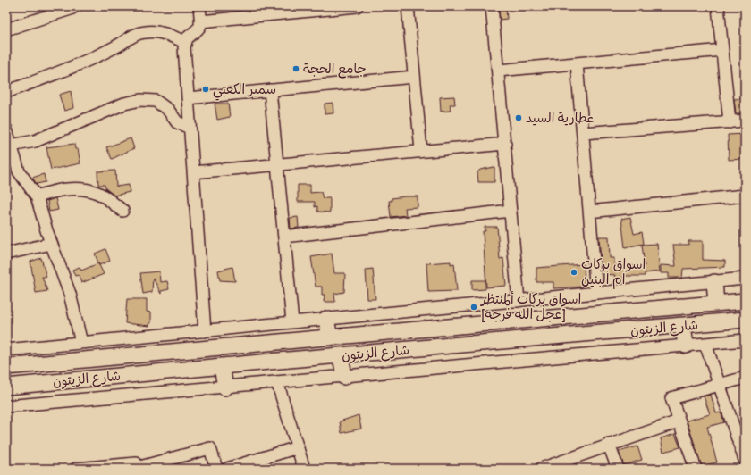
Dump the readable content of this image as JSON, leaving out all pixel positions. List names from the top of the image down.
{
  "streets": {
    "main road": ["شارع الزيتون"]
  },
  "places": [
    "جامع الحجة",
    "سمير الكعبي",
    "عطارية السيد",
    "اسواق بركات ام البنين",
    "اسواق بركات ألمنتظر [عجل الله فرجه]"
  ]
}
